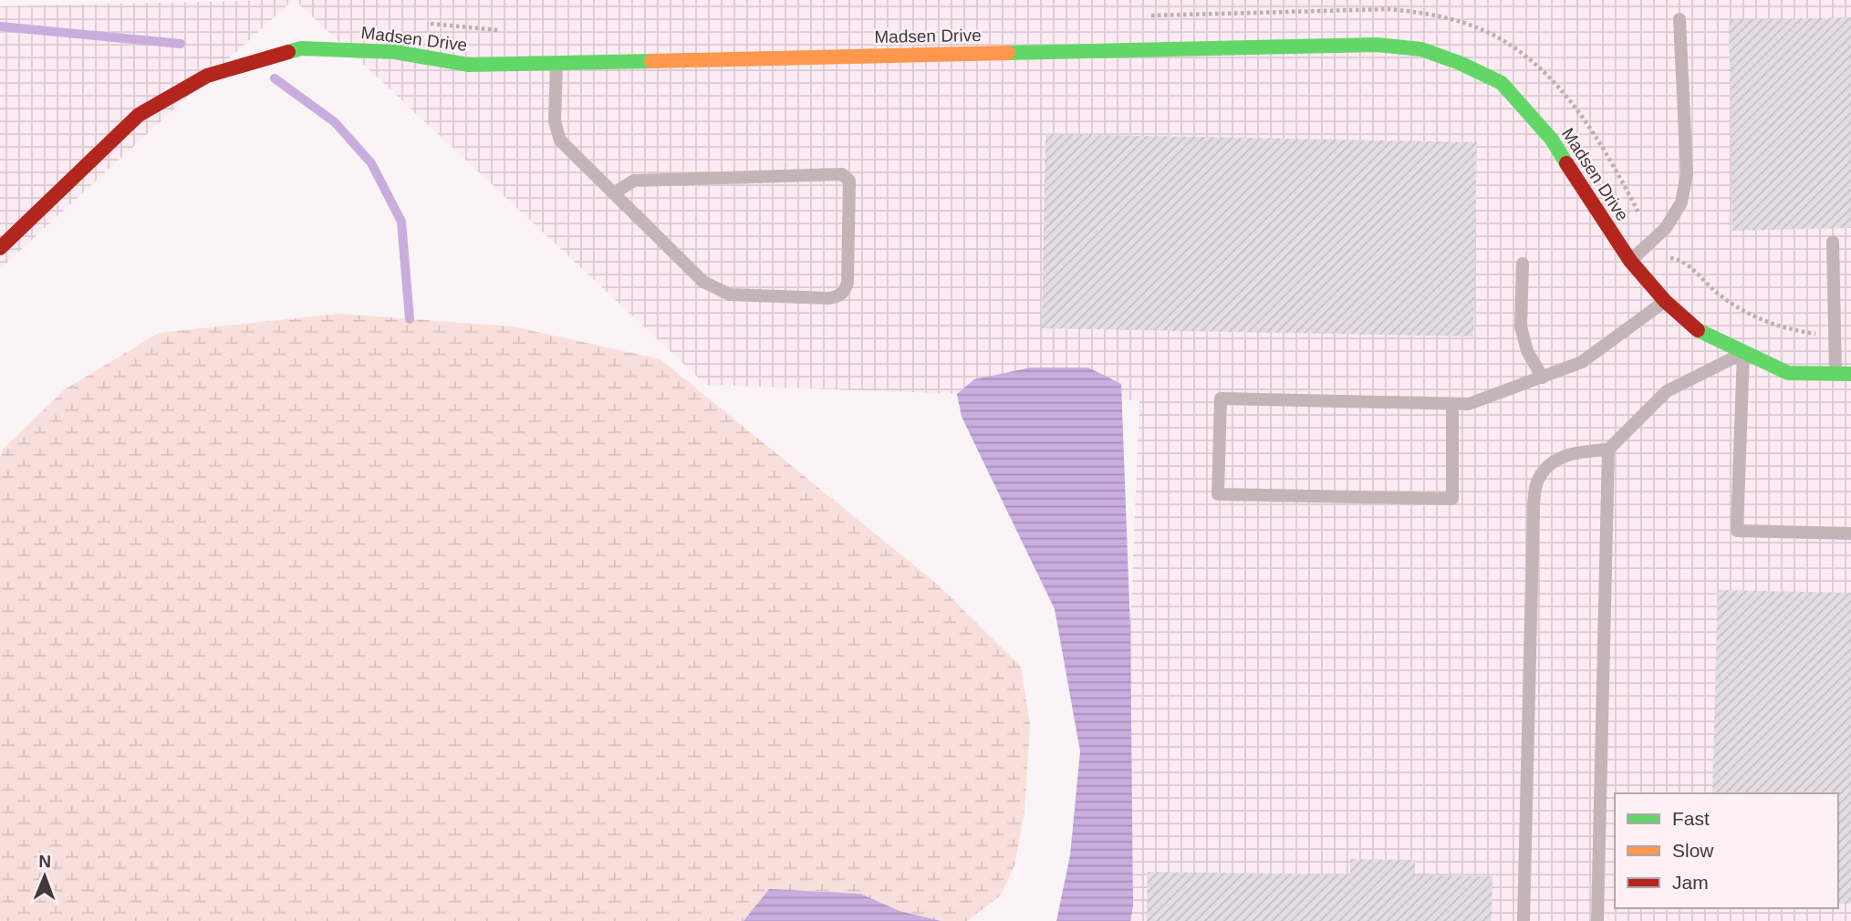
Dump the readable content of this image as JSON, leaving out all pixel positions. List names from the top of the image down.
{
  "streets": {
    "street": ["Madsen Drive"]
  },
  "legend": ["Fast", "Slow", "Jam"],
  "north": "top"
}
